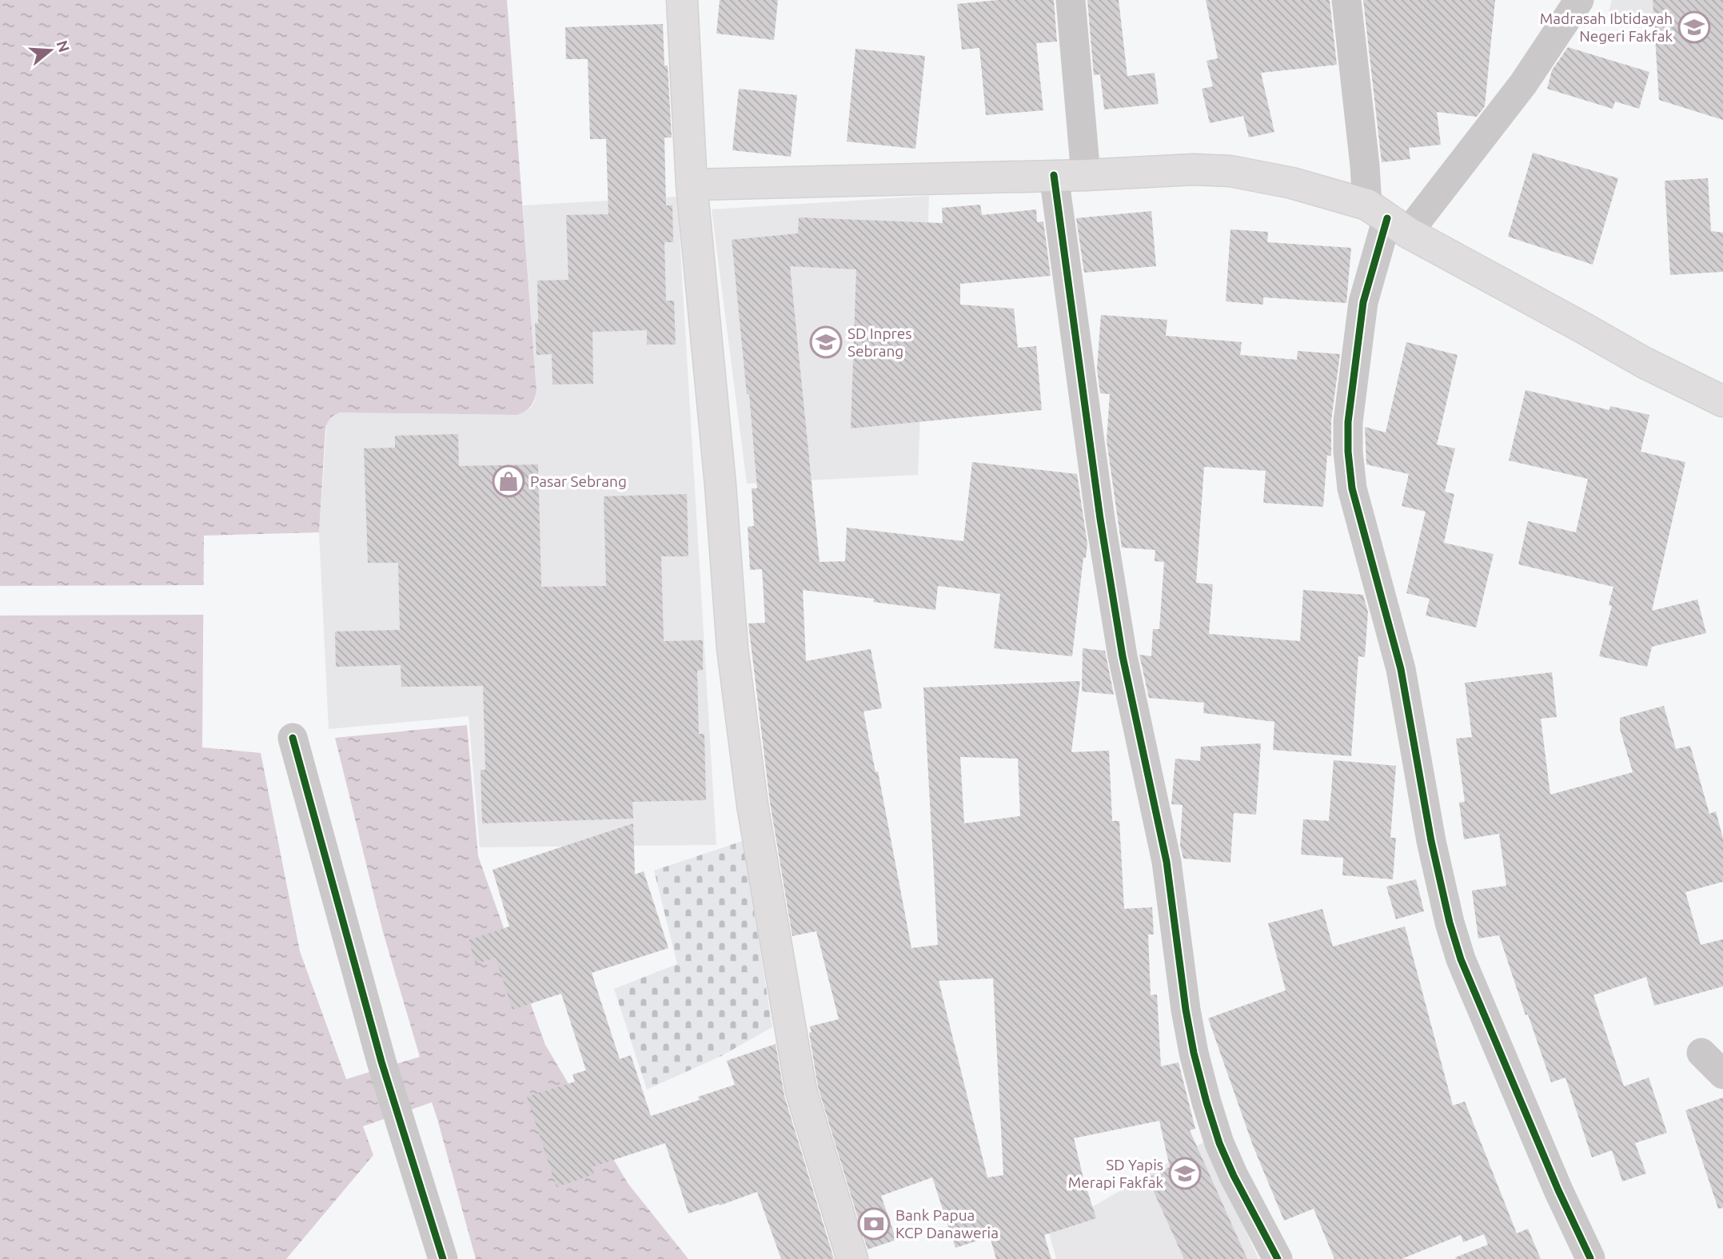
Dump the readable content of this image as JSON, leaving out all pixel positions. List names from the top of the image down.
{
  "places": {
    "school or university": ["Madrasah Ibtidayah Negeri Fakfak", "SD Inpres Sebrang", "SD Yapis Merapi Fakfak"],
    "shop": ["Pasar Sebrang"],
    "bank": ["Bank Papua KCP Danaweria"]
  },
  "north": "right"
}
